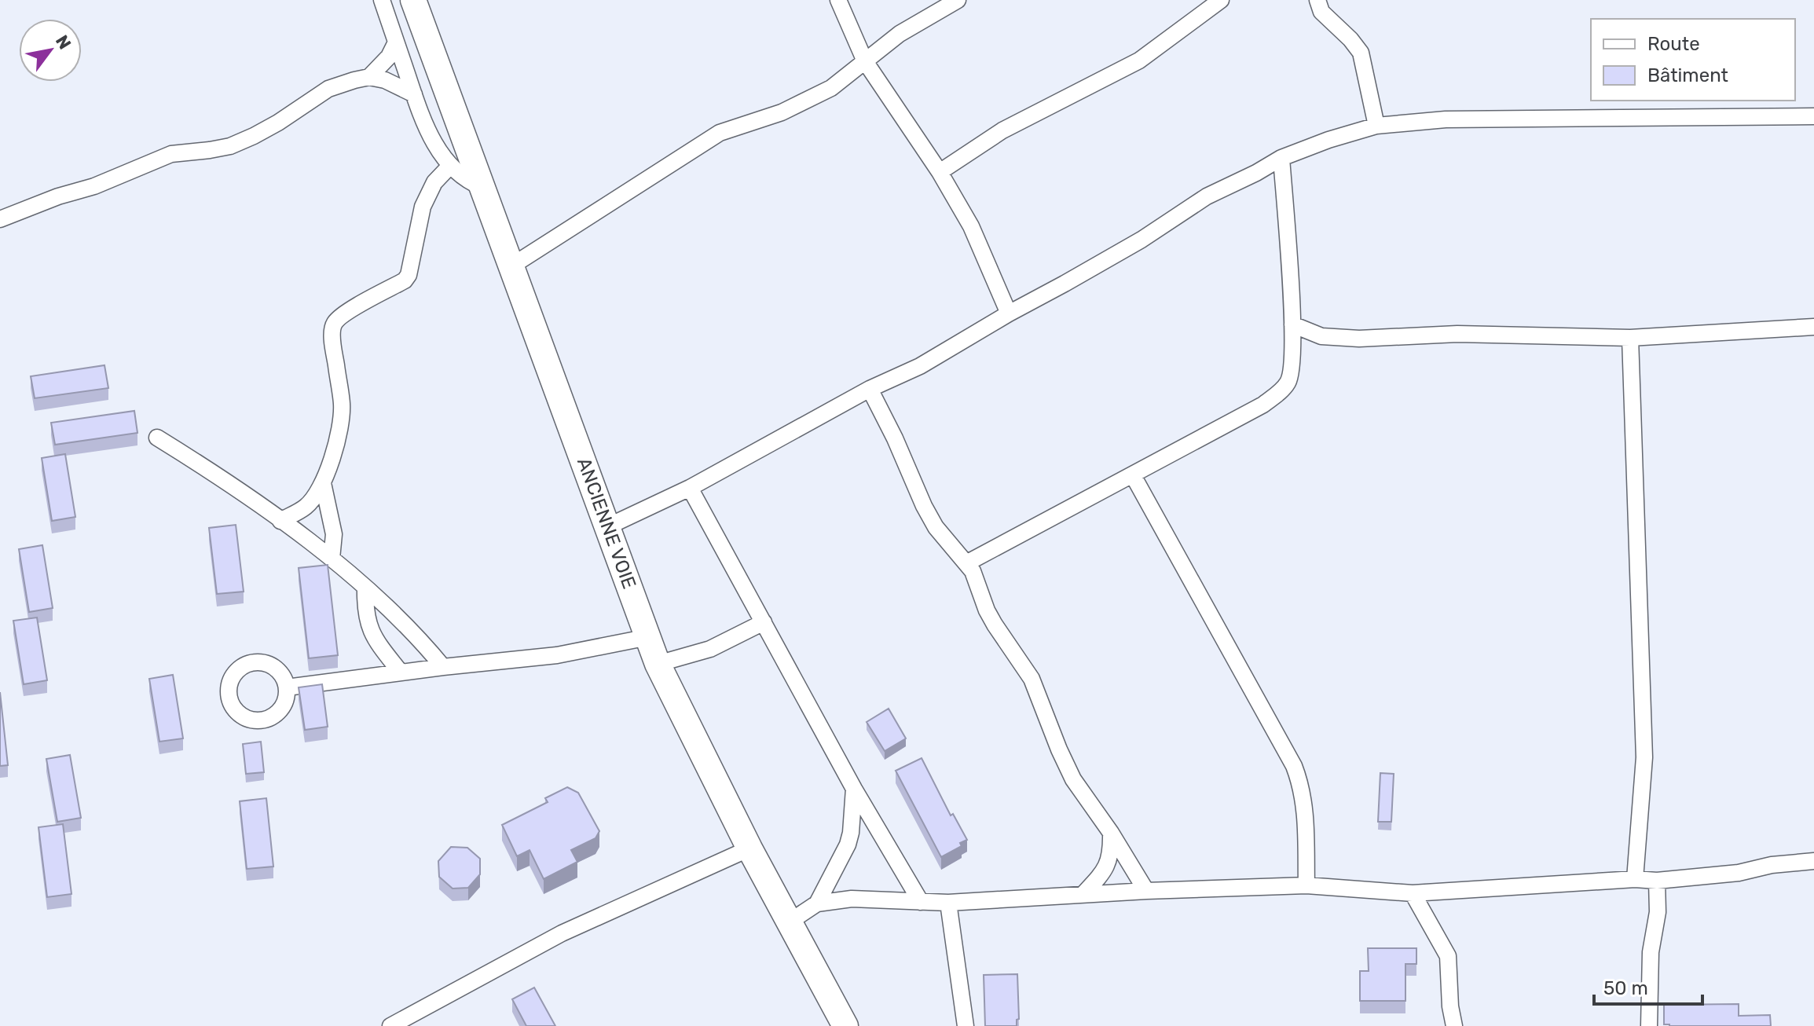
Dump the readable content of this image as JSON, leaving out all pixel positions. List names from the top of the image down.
{
  "streets": {
    "main road": ["ANCIENNE VOIE"]
  },
  "legend": ["Route", "Bâtiment"],
  "scale_bar": "50 m",
  "north": "top right"
}
